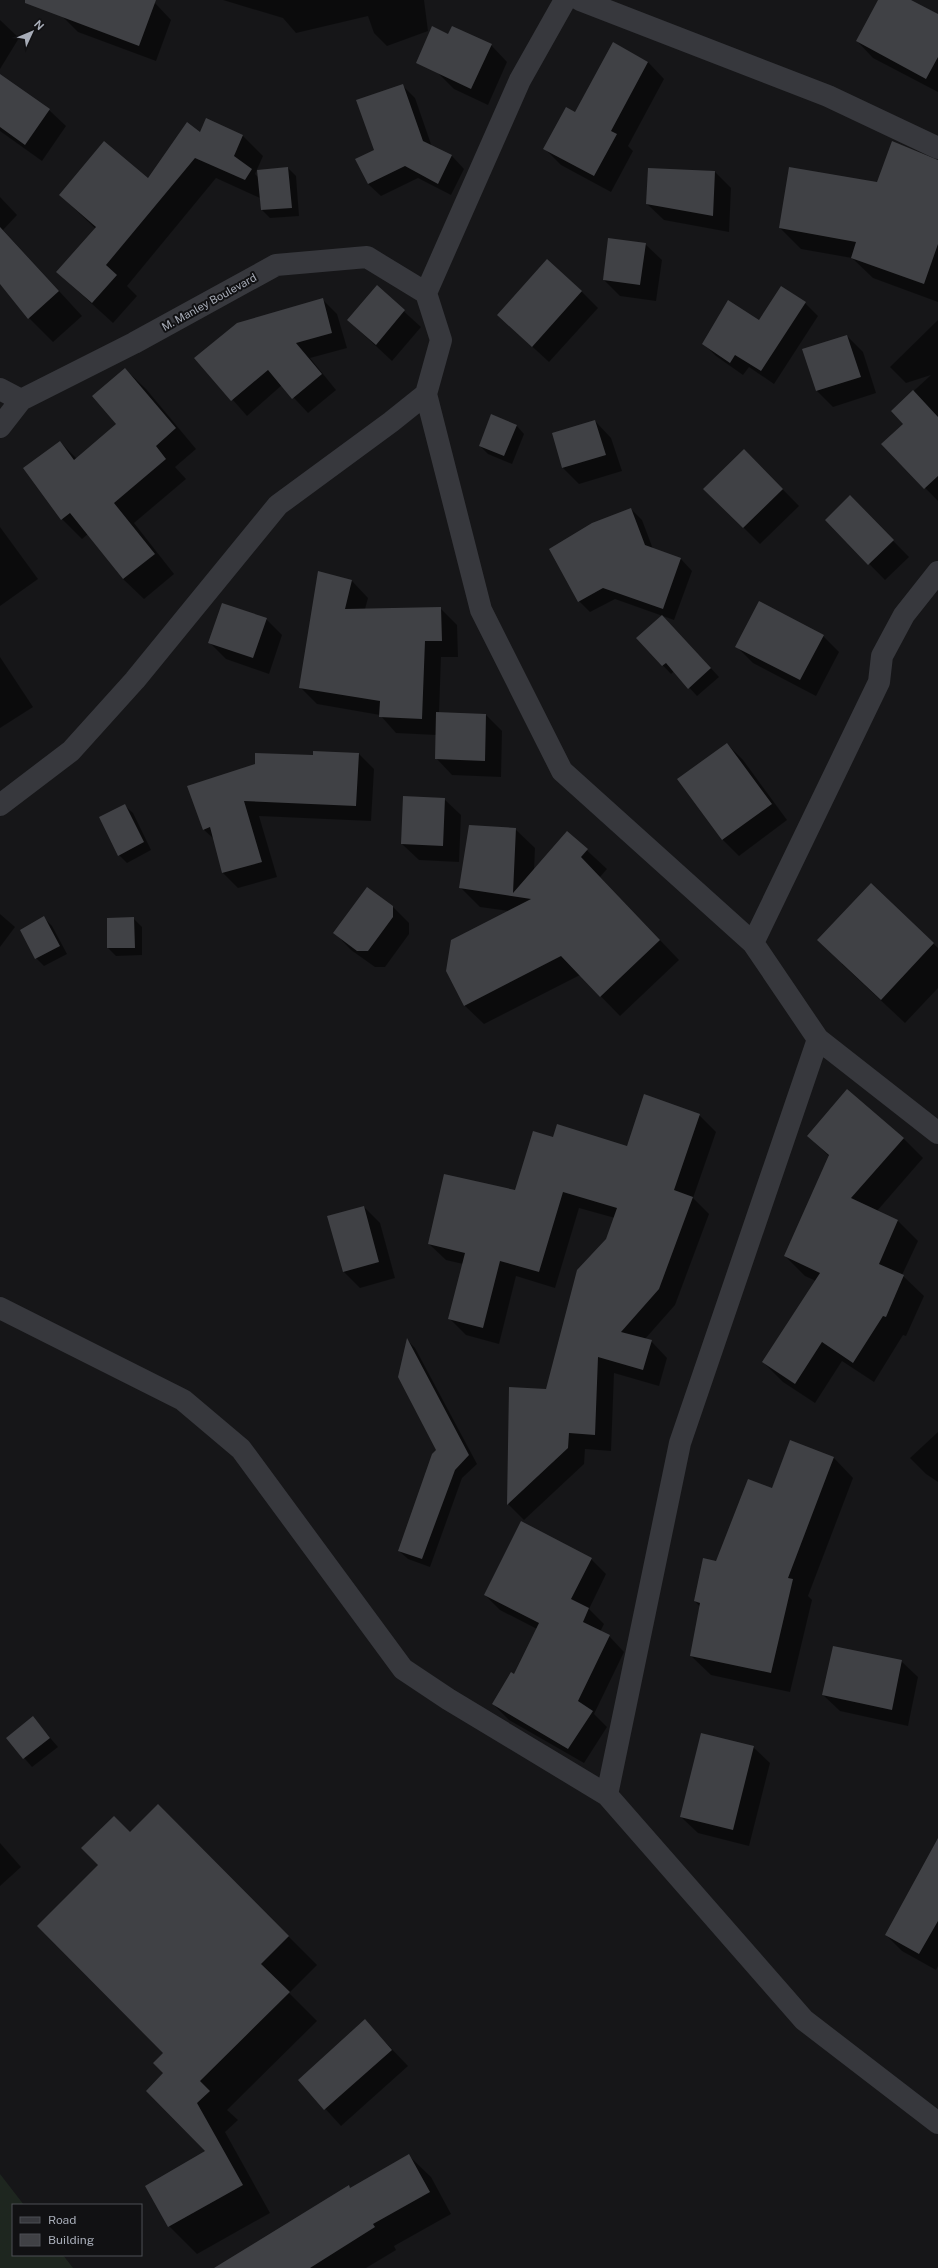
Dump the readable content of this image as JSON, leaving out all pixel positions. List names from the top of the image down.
{
  "streets": {
    "street": ["M. Manley Boulevard"]
  },
  "legend": ["Road", "Building"],
  "north": "top right"
}
